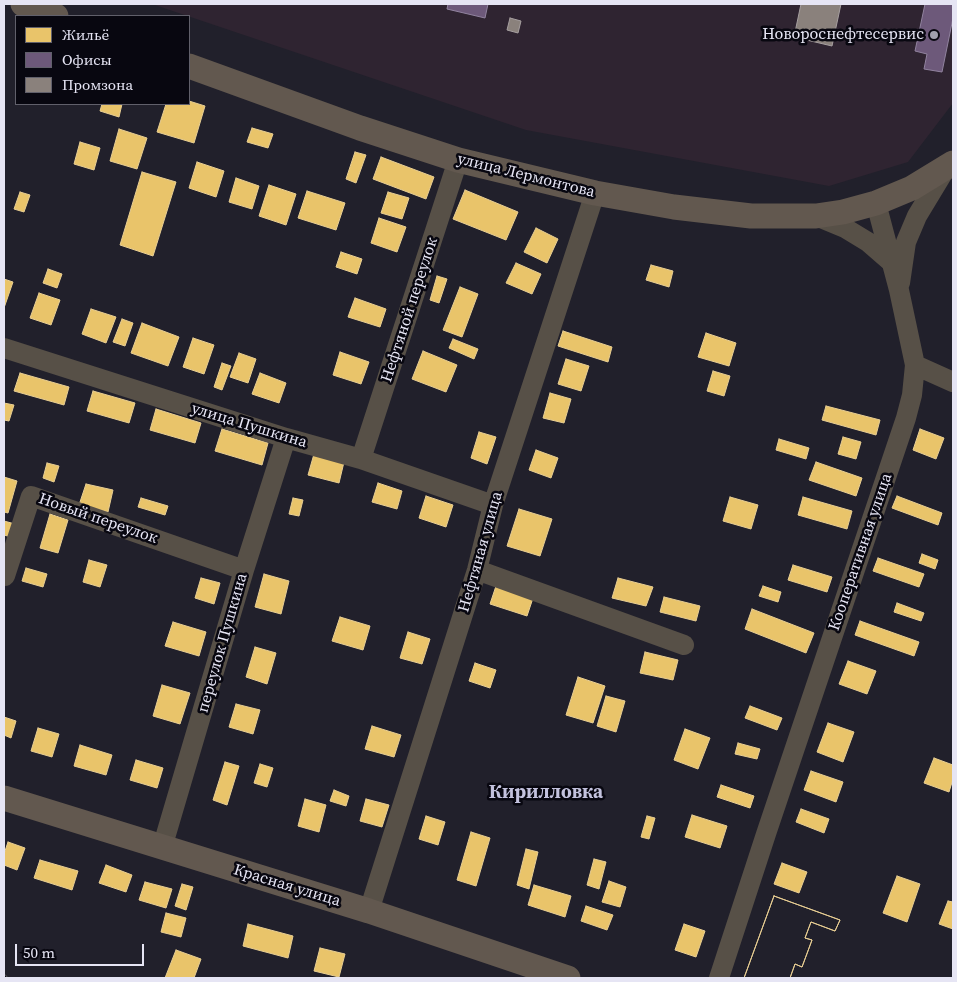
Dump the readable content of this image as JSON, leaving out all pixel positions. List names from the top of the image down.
{
  "streets": {
    "main road": ["улица Лермонтова", "Красная улица"],
    "street": [
      "Нефтяной переулок",
      "улица Пушкина",
      "Новый переулок",
      "Нефтяная улица",
      "Кооперативная улица",
      "переулок Пушкина"
    ]
  },
  "crossings": [
    ["улица Лермонтова", "Нефтяной переулок"],
    ["улица Лермонтова", "Нефтяная улица"],
    ["улица Лермонтова", "Кооперативная улица"],
    ["Нефтяной переулок", "улица Пушкина"],
    ["улица Пушкина", "Нефтяная улица"],
    ["улица Пушкина", "переулок Пушкина"],
    ["Новый переулок", "переулок Пушкина"],
    ["Нефтяная улица", "Красная улица"],
    ["переулок Пушкина", "Красная улица"]
  ],
  "districts": ["Кирилловка"],
  "places": ["Новороснефтесервис"],
  "legend": ["Жильё", "Офисы", "Промзона"],
  "scale_bar": "50 m"
}
